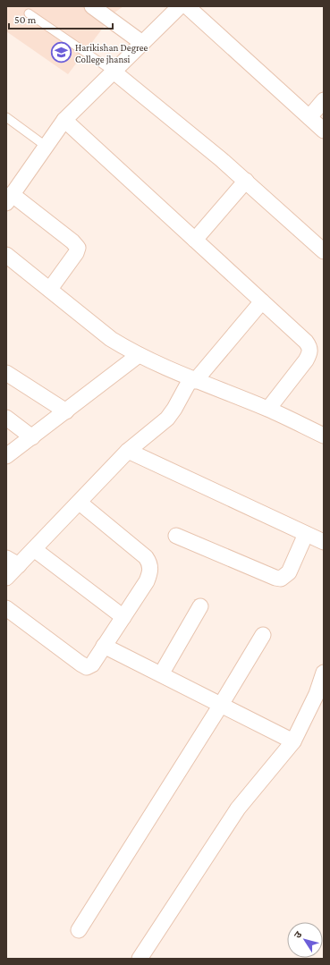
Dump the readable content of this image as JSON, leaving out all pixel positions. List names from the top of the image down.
{
  "places": {
    "school or university": ["Harikishan Degree College jhansi"]
  },
  "scale_bar": "50 m",
  "north": "top left"
}
